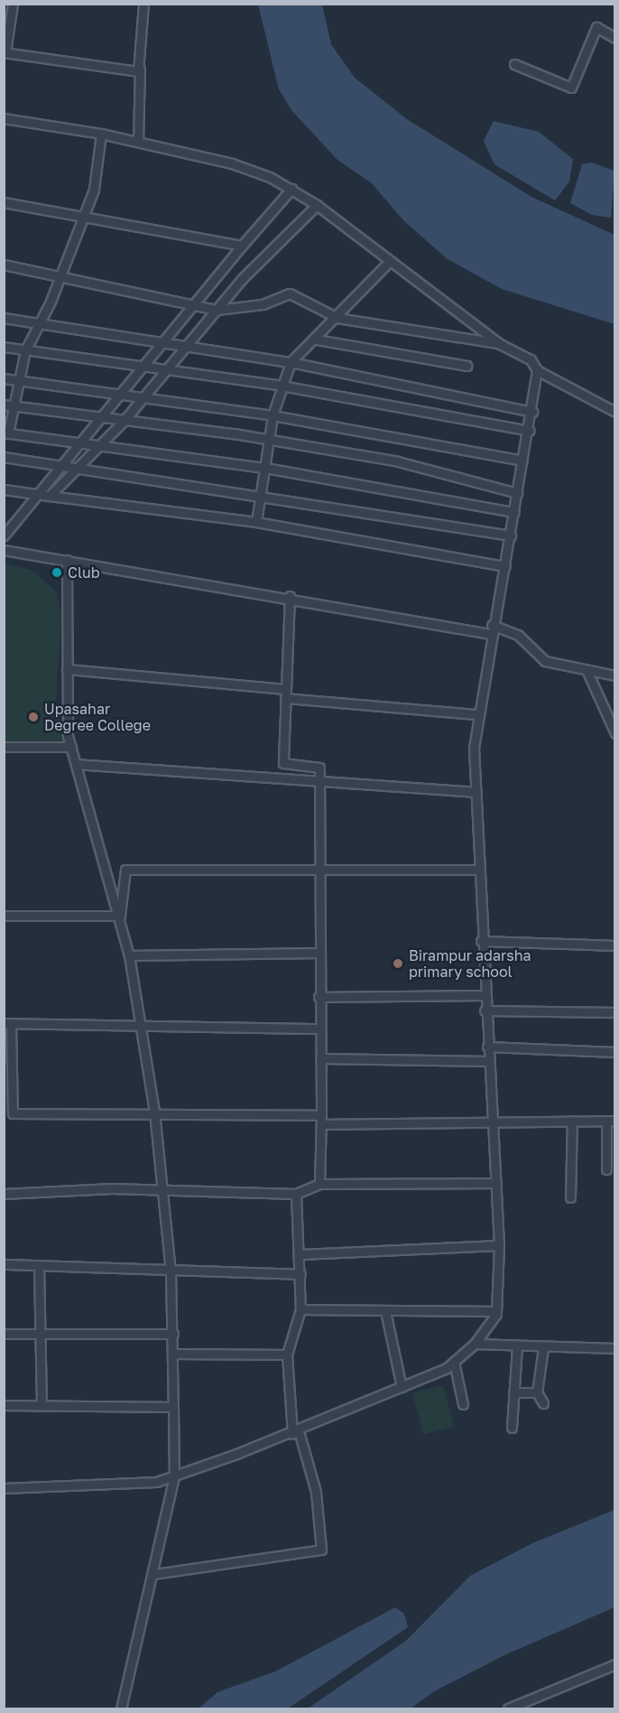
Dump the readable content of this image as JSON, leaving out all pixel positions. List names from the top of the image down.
{
  "places": ["Club", "Upasahar Degree College", "Birampur adarsha primary school"]
}
